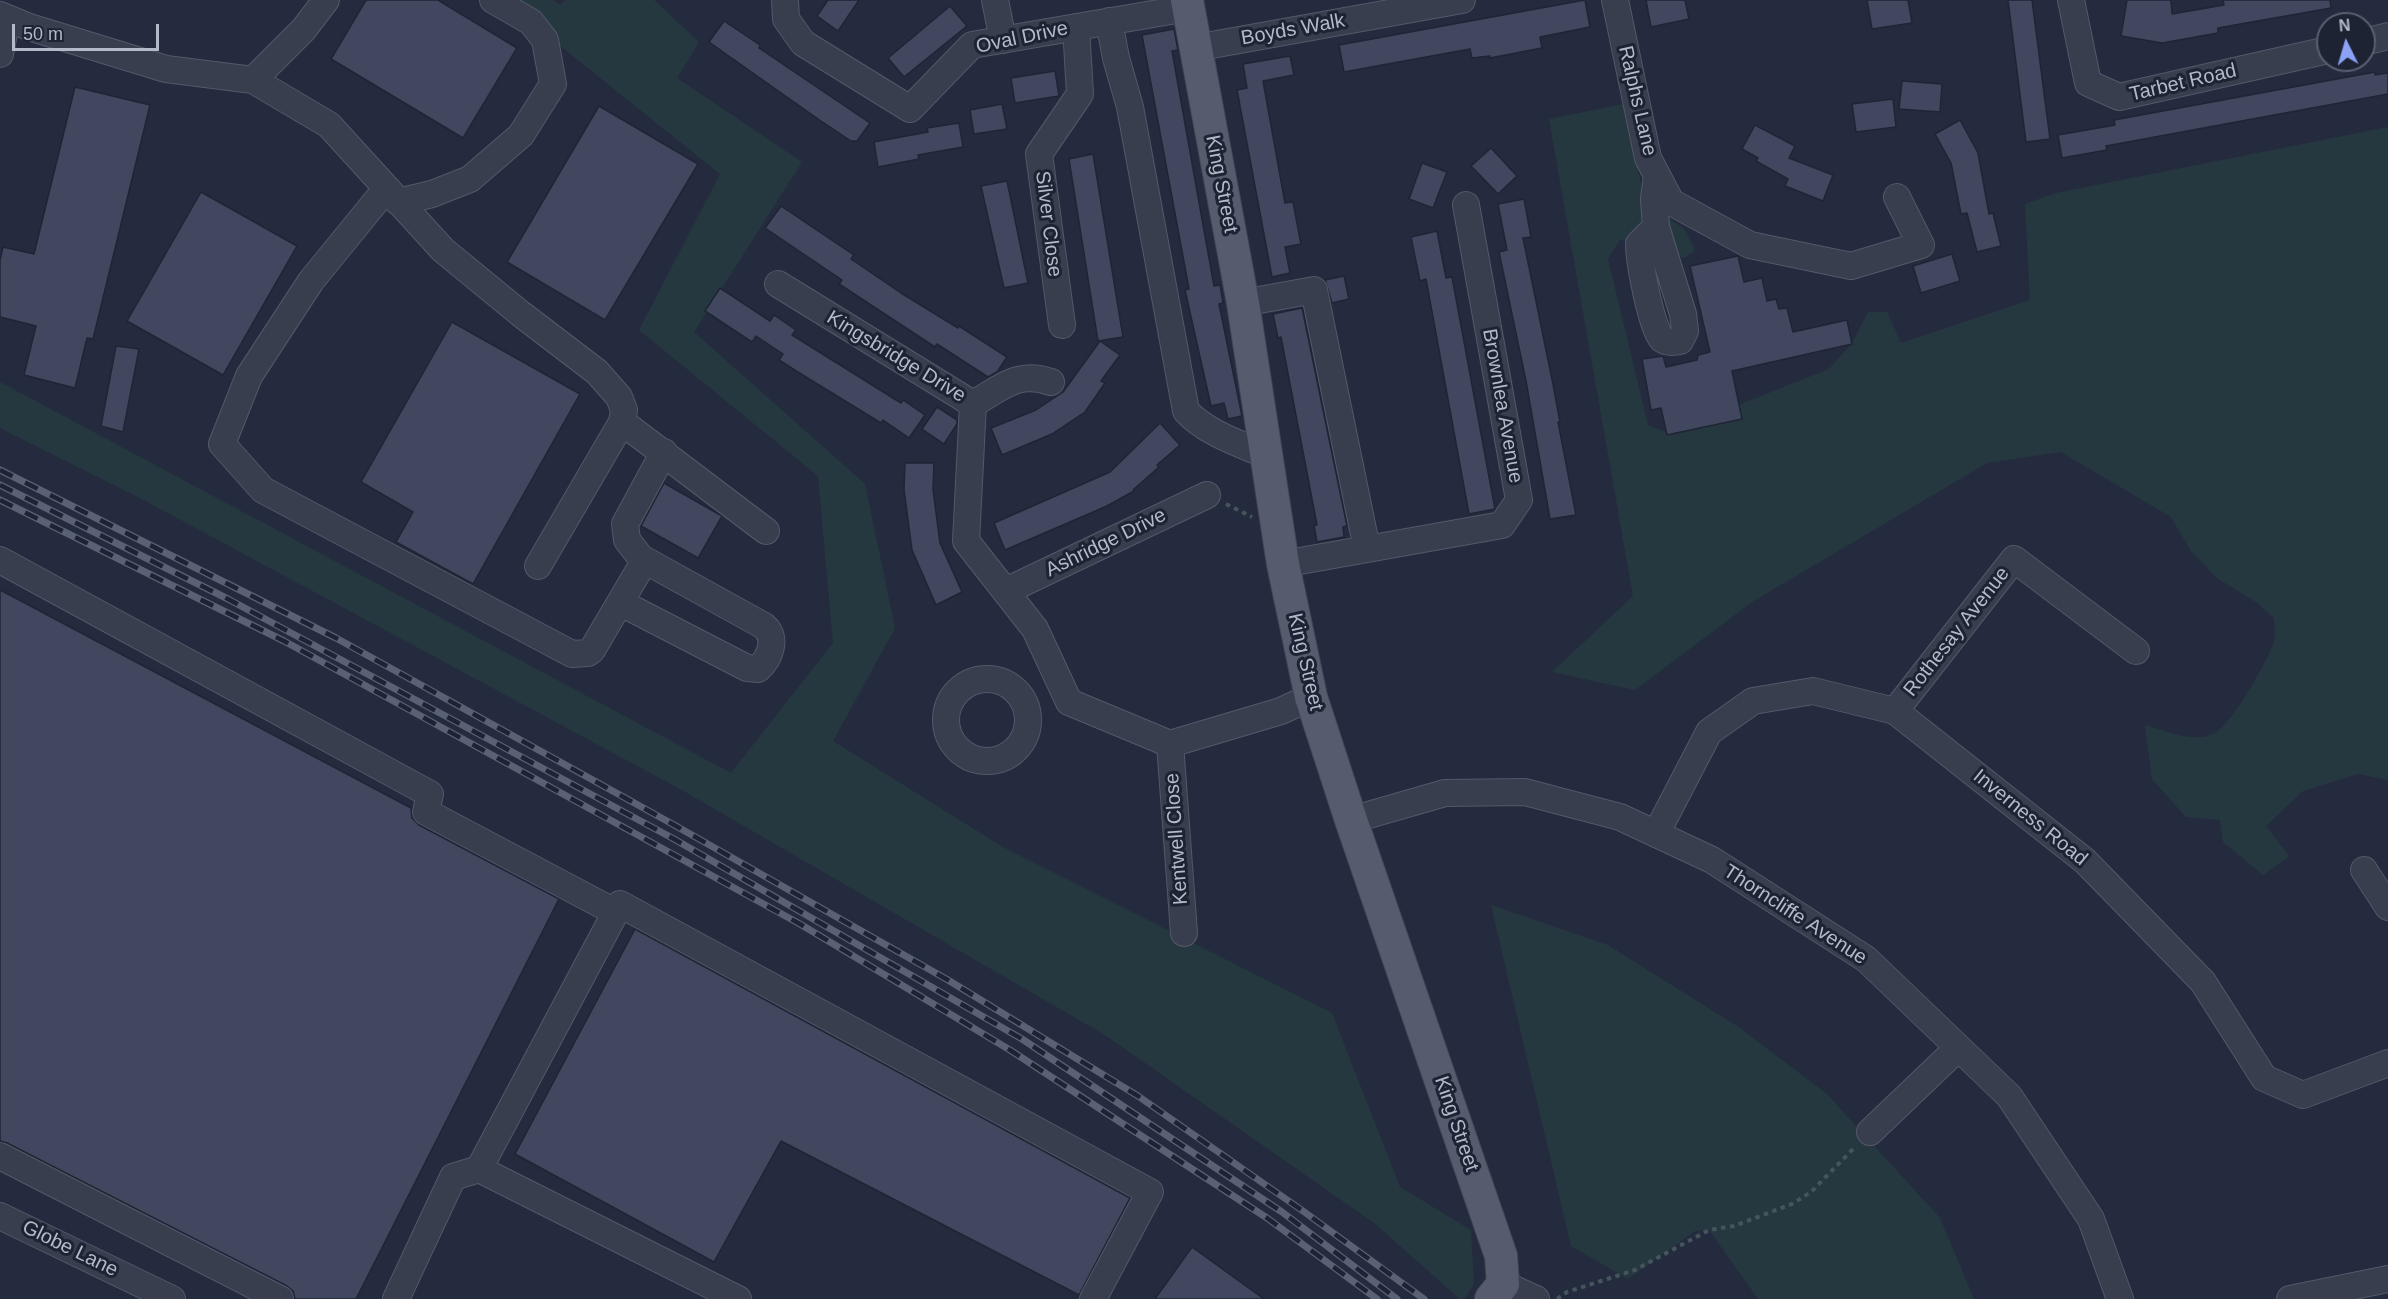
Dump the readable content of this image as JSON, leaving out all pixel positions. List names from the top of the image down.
{
  "streets": {
    "main road": ["King Street"],
    "street": [
      "Boyds Walk",
      "Oval Drive",
      "Tarbet Road",
      "Ralphs Lane",
      "Silver Close",
      "Kingsbridge Drive",
      "Brownlea Avenue",
      "Ashridge Drive",
      "Rothesay Avenue",
      "Inverness Road",
      "Kentwell Close",
      "Thorncliffe Avenue",
      "Globe Lane"
    ]
  },
  "crossings": [
    ["Boyds Walk", "King Street"],
    ["Oval Drive", "King Street"],
    ["Oval Drive", "Silver Close"],
    ["King Street", "Brownlea Avenue"],
    ["King Street", "Thorncliffe Avenue"],
    ["Kingsbridge Drive", "Ashridge Drive"],
    ["Kingsbridge Drive", "Kentwell Close"],
    ["Rothesay Avenue", "Inverness Road"],
    ["Inverness Road", "Thorncliffe Avenue"]
  ],
  "scale_bar": "50 m",
  "north": "top"
}
